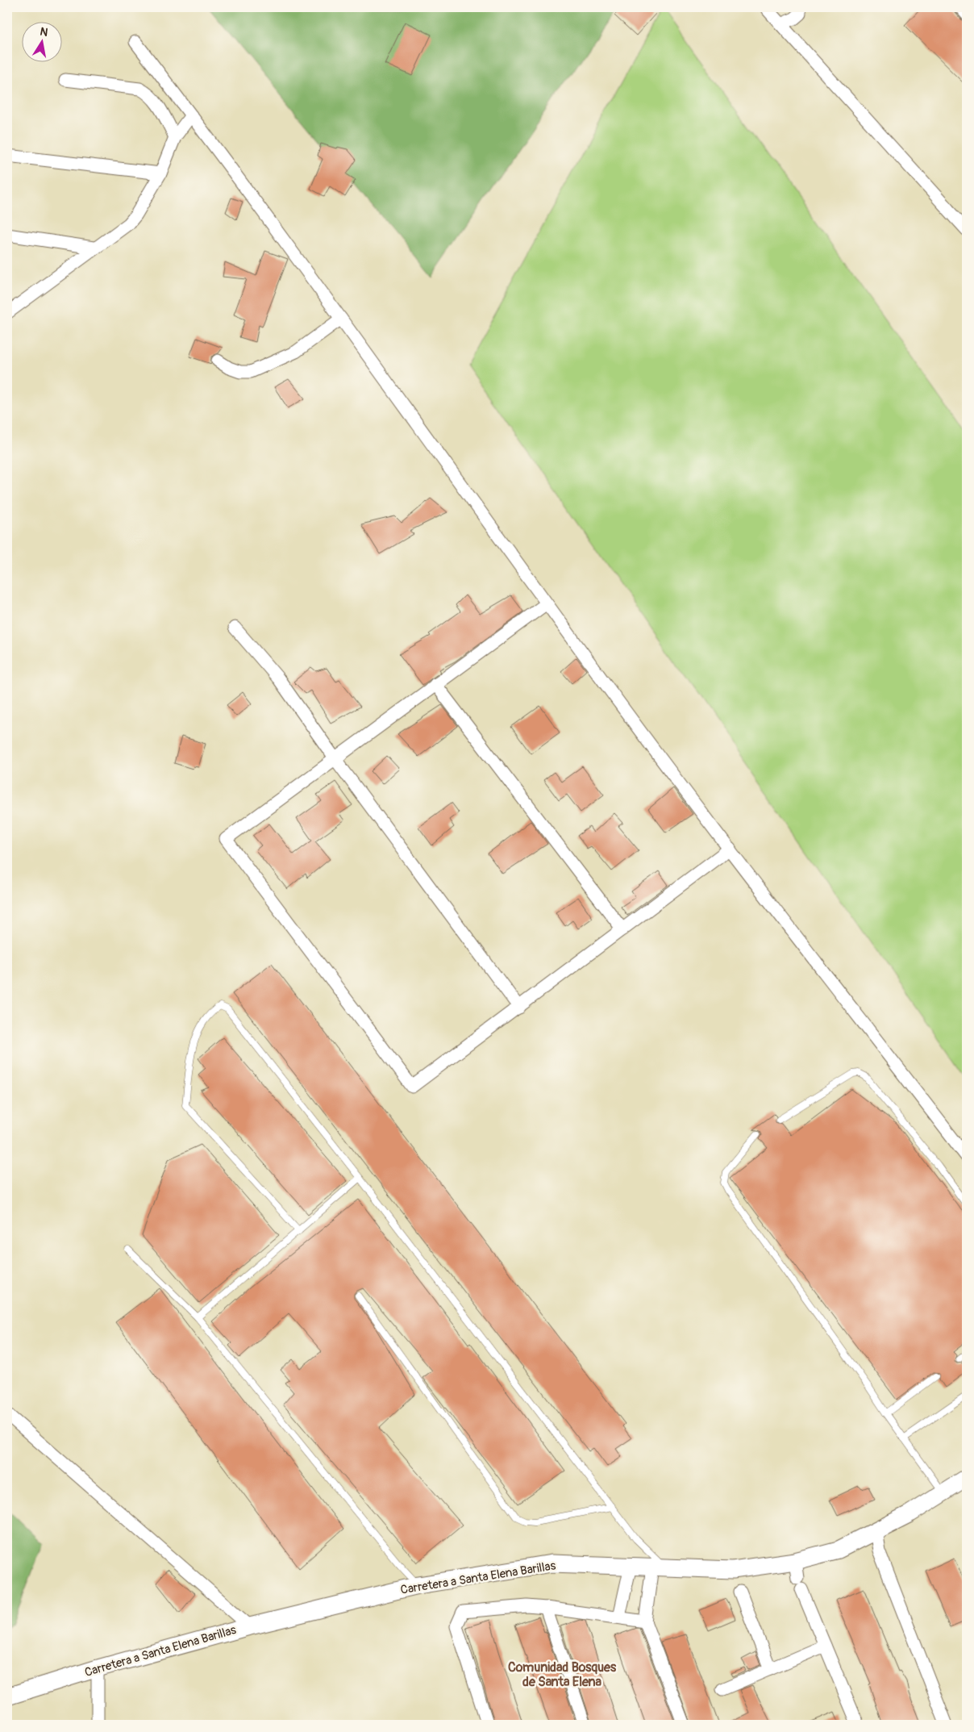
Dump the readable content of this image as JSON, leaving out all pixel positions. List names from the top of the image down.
{
  "streets": {
    "main road": ["Carretera a Santa Elena Barillas"]
  },
  "districts": ["Comunidad Bosques de Santa Elena"],
  "north": "top"
}
